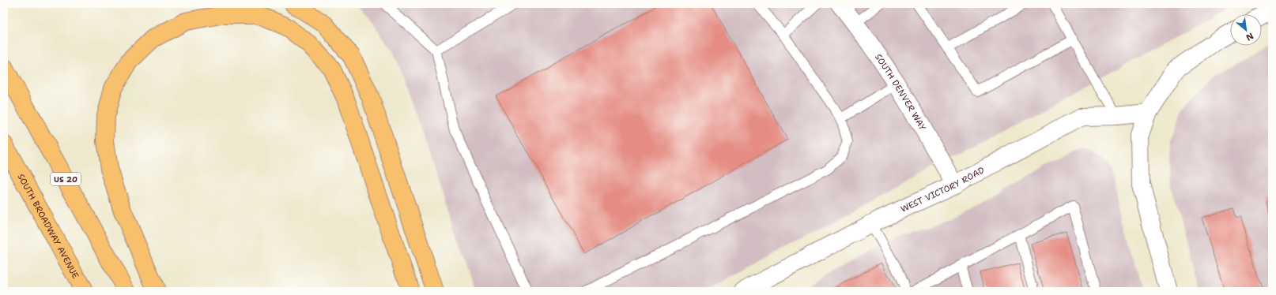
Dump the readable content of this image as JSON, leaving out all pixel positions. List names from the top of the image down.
{
  "streets": {
    "main road": ["US 20", "SOUTH BROADWAY AVENUE"],
    "street": ["SOUTH DENVER WAY", "WEST VICTORY ROAD"]
  },
  "crossings": [
    ["SOUTH DENVER WAY", "WEST VICTORY ROAD"]
  ],
  "north": "bottom right"
}
